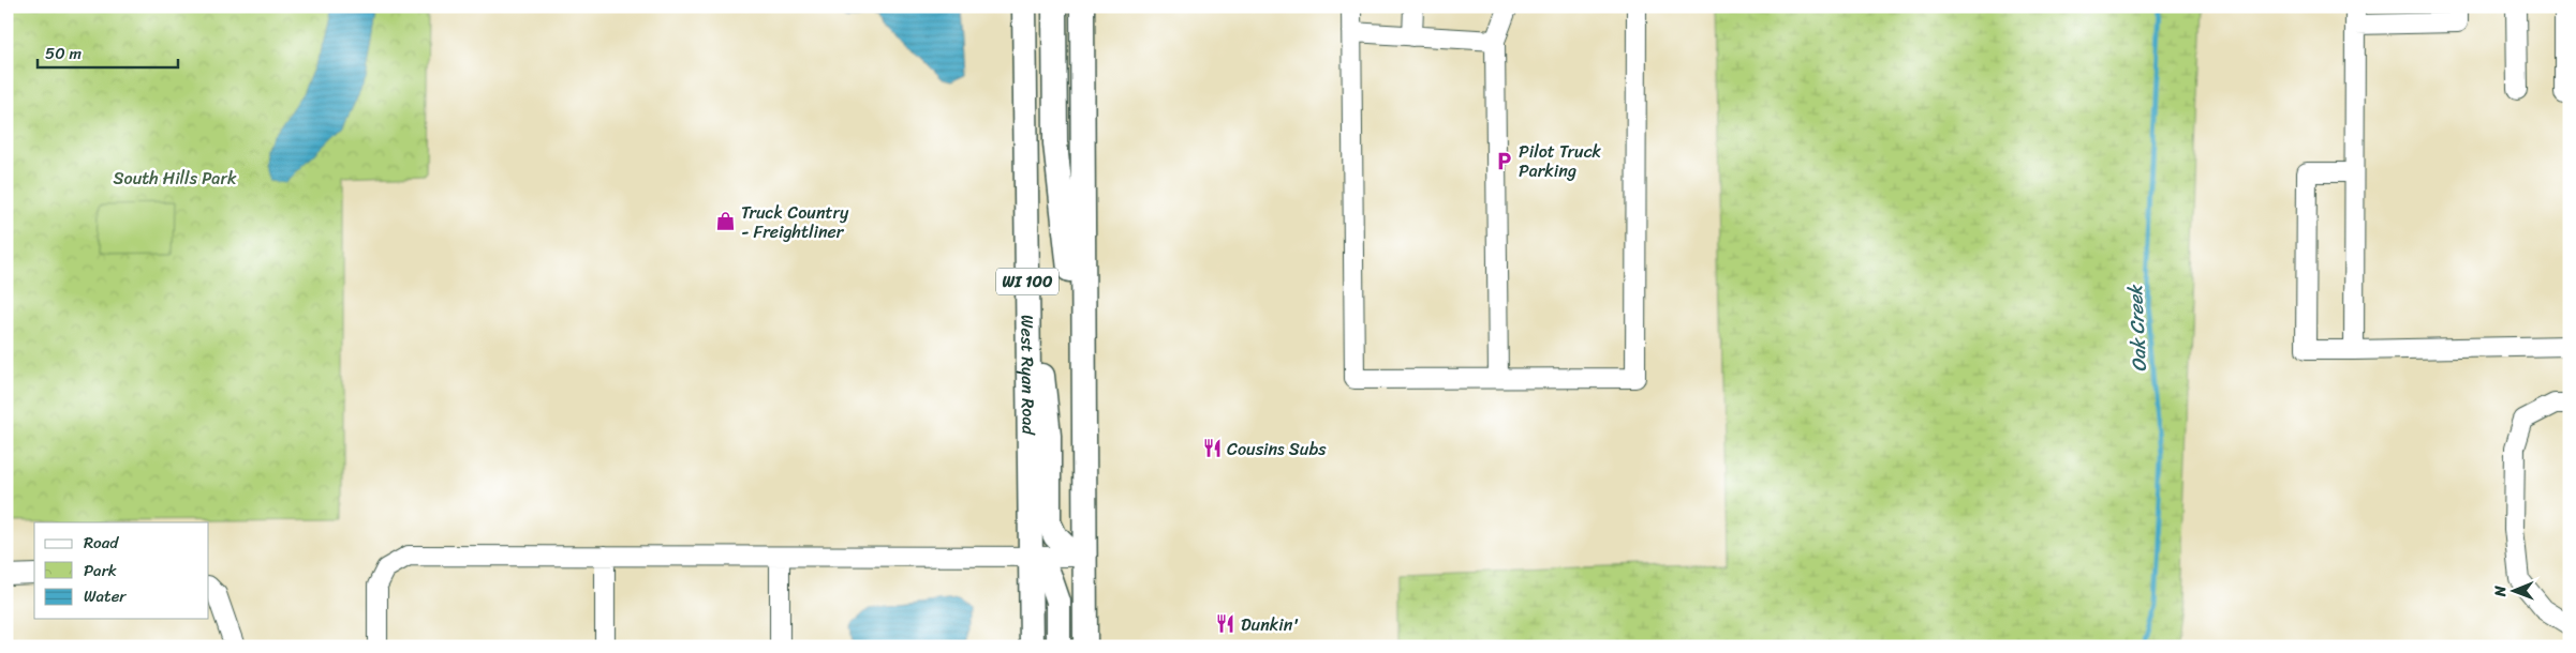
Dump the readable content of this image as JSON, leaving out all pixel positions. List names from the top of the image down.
{
  "streets": {
    "main road": ["WI 100", "West Ryan Road"]
  },
  "water": ["Oak Creek"],
  "parks": ["South Hills Park"],
  "places": {
    "parking": ["Pilot Truck Parking"],
    "shop": ["Truck Country - Freightliner"],
    "restaurant": ["Cousins Subs", "Dunkin'"]
  },
  "legend": ["Road", "Park", "Water"],
  "scale_bar": "50 m",
  "north": "left"
}
